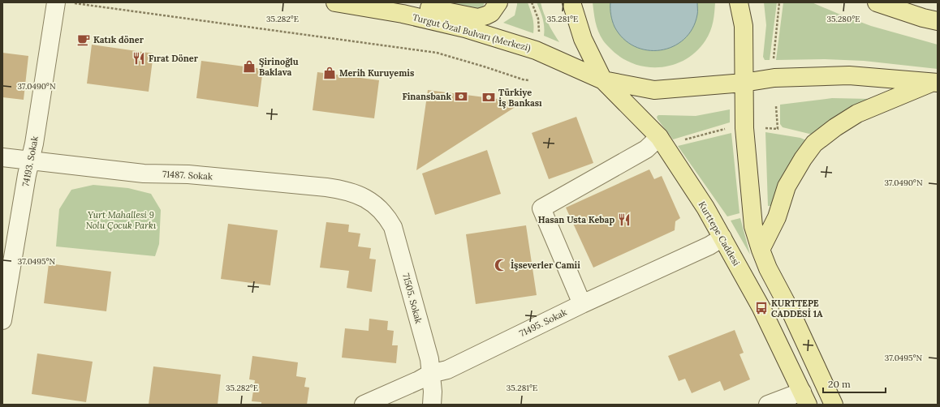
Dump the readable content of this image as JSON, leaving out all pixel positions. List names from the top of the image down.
{
  "streets": {
    "main road": ["Turgut Özal Bulvarı (Merkezi)", "Kurttepe Caddesi"],
    "street": [
      "74193. Sokak",
      "71487. Sokak",
      "71505. Sokak",
      "71495. Sokak"
    ]
  },
  "crossings": [
    ["Turgut Özal Bulvarı (Merkezi)", "Kurttepe Caddesi"],
    ["74193. Sokak", "71487. Sokak"],
    ["71487. Sokak", "71505. Sokak"],
    ["Kurttepe Caddesi", "71495. Sokak"],
    ["71505. Sokak", "71495. Sokak"]
  ],
  "parks": ["Yurt Mahallesi 9 Nolu Çocuk Parkı"],
  "places": {
    "cafe": ["Katık döner"],
    "restaurant": ["Fırat Döner", "Hasan Usta Kebap"],
    "shop": ["Şirinoğlu Baklava", "Merih Kuruyemis"],
    "bank": ["Finansbank", "Türkiye İş Bankası"],
    "mosque": ["İşseverler Camii"],
    "bus stop": ["KURTTEPE CADDESİ 1A"]
  },
  "scale_bar": "20 m",
  "coordinates": [
    "35.282°E",
    "35.281°E",
    "35.280°E",
    "37.0490°N",
    "37.0495°N"
  ]
}
